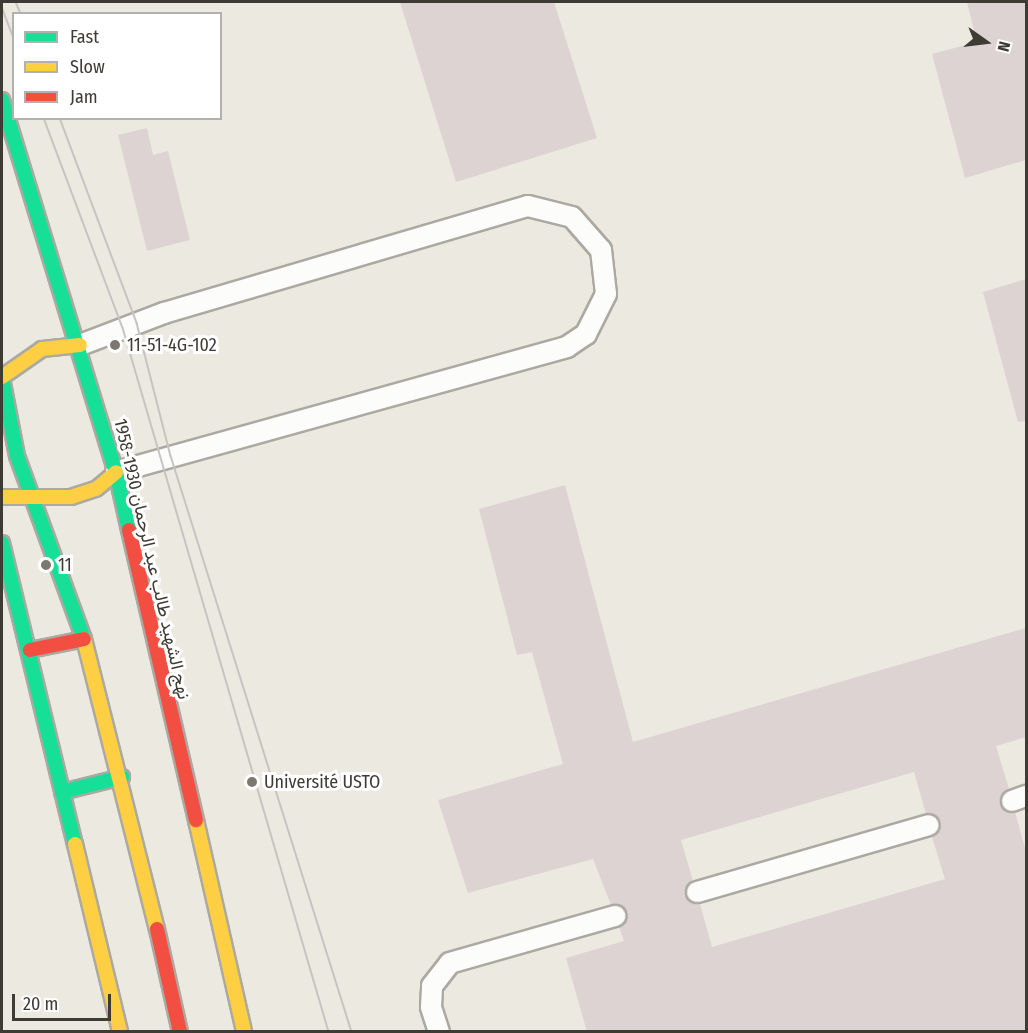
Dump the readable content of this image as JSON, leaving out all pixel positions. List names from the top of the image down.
{
  "streets": {
    "main road": ["نهج الشهيد طالب عبد الرحمان 1930-1958"]
  },
  "places": ["11-51-4G-102", "11", "Université USTO"],
  "legend": ["Fast", "Slow", "Jam"],
  "scale_bar": "20 m",
  "north": "right"
}
